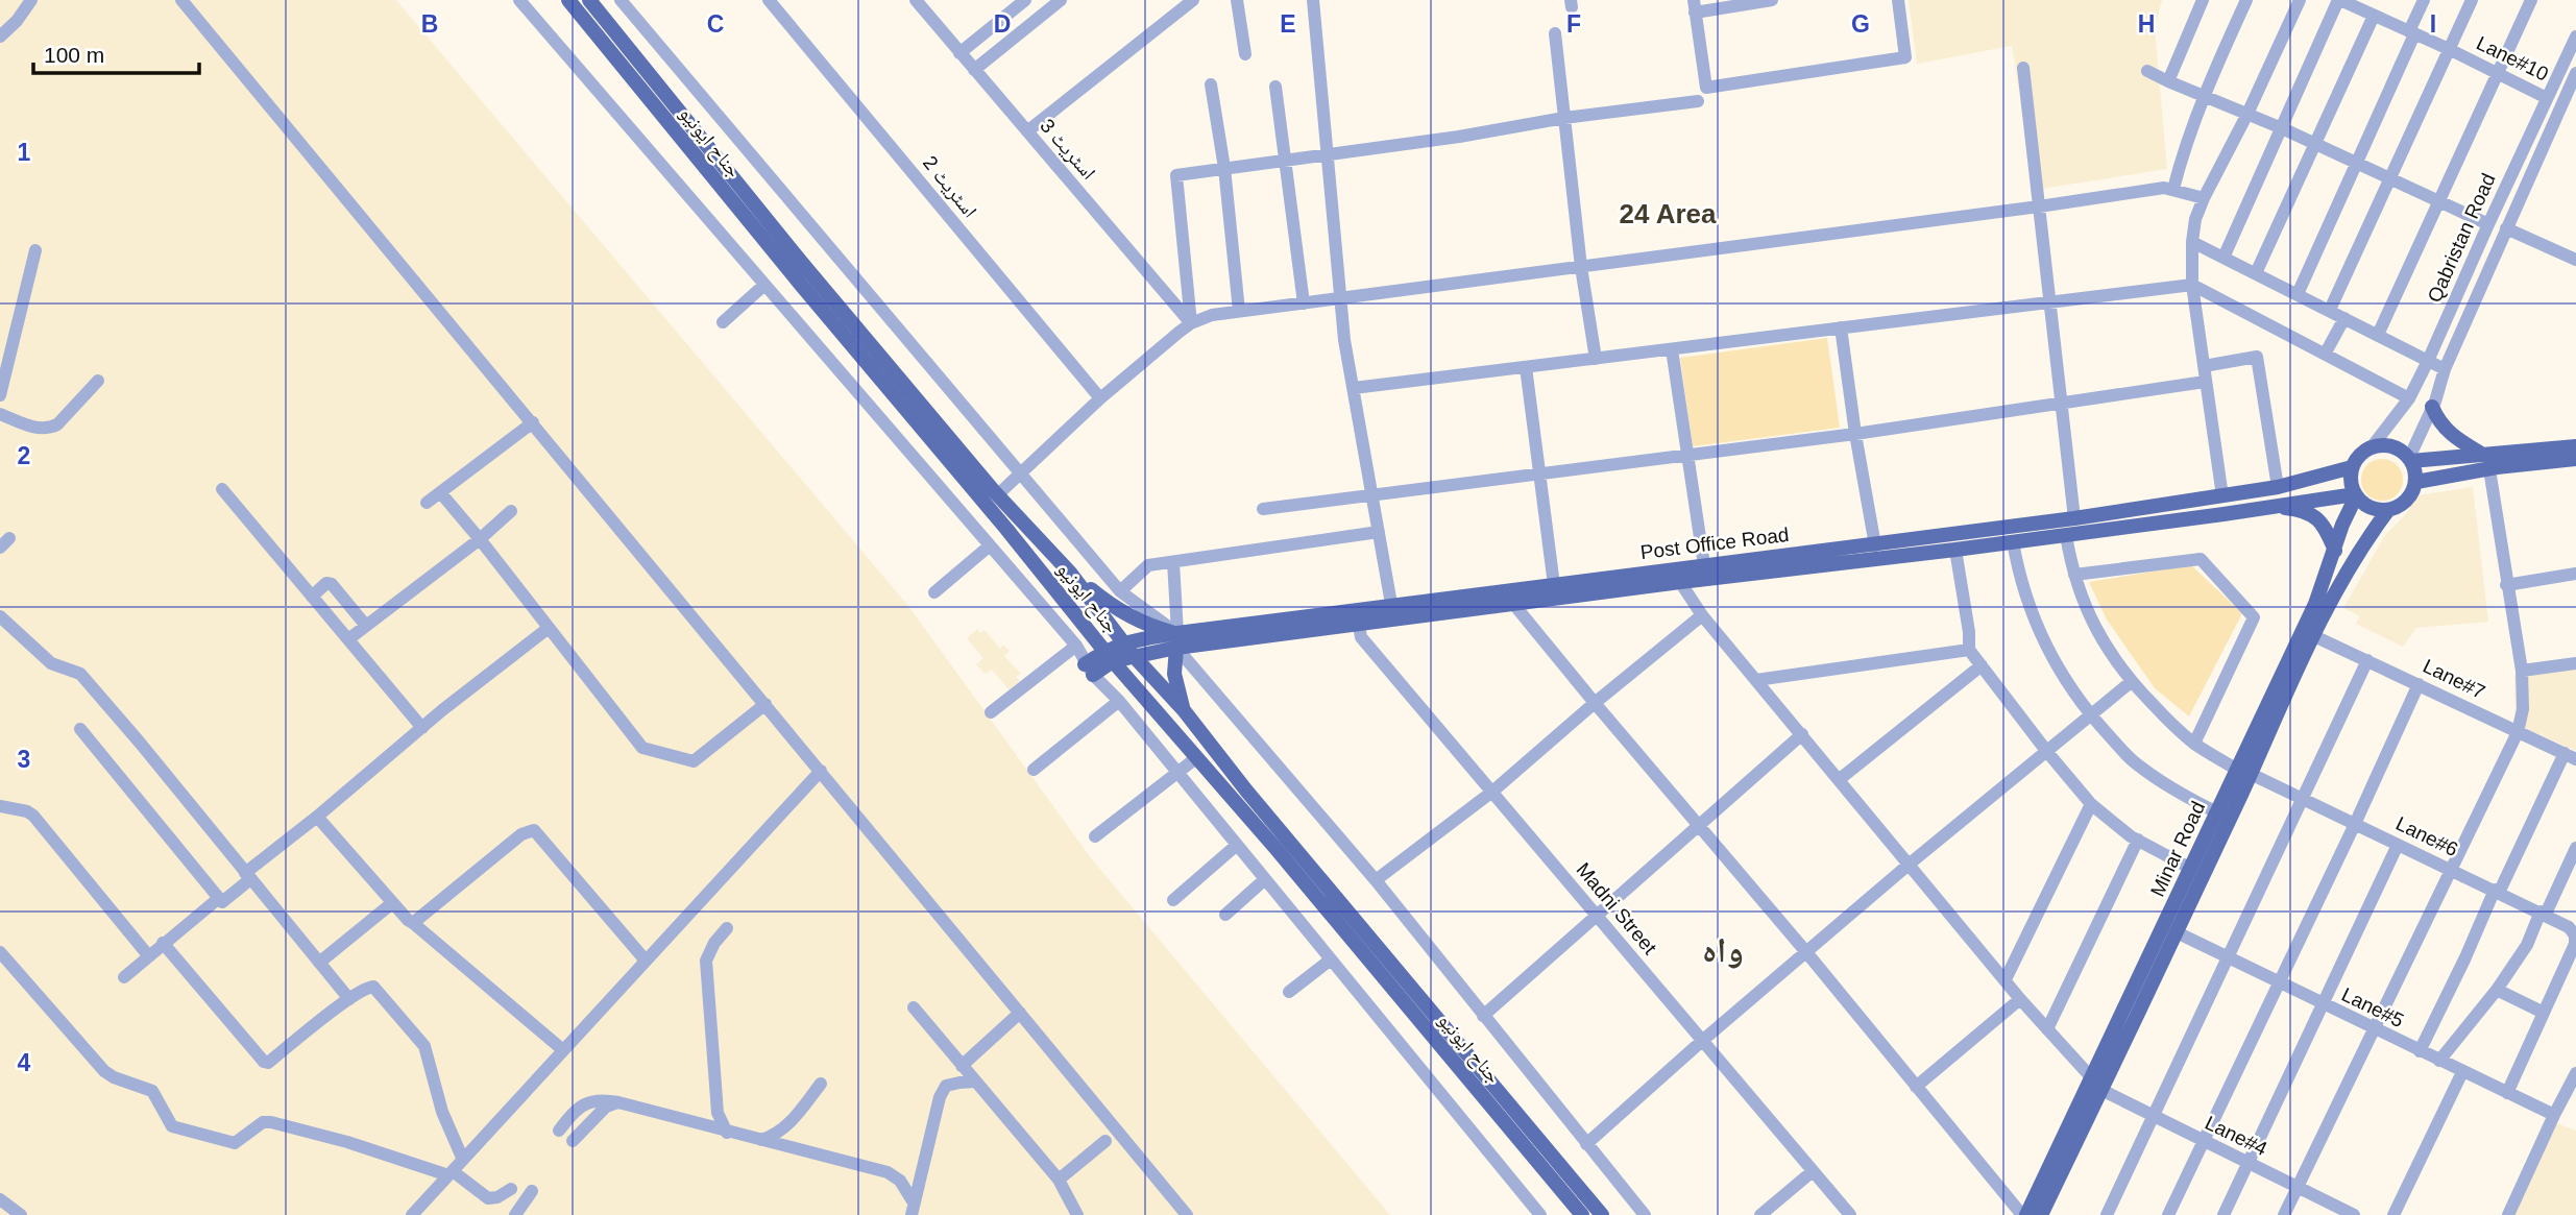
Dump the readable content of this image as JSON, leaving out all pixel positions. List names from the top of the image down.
{
  "streets": {
    "main road": ["جناح ایونیو", "Post Office Road", "Minar Road"],
    "street": [
      "Lane#10",
      "اسٹریٹ 3",
      "اسٹریٹ 2",
      "Qabristan Road",
      "Lane#7",
      "Lane#6",
      "Madni Street",
      "Lane#5",
      "Lane#4"
    ]
  },
  "crossings": [
    ["Lane#10", "Qabristan Road"],
    ["جناح ایونیو", "Post Office Road"],
    ["Qabristan Road", "Post Office Road"],
    ["Qabristan Road", "Minar Road"],
    ["Post Office Road", "Lane#6"],
    ["Post Office Road", "Minar Road"],
    ["Post Office Road", "Madni Street"],
    ["Lane#7", "Minar Road"],
    ["Lane#6", "Minar Road"],
    ["Minar Road", "Lane#5"],
    ["Minar Road", "Lane#4"]
  ],
  "districts": ["24 Area", "واہ"],
  "scale_bar": "100 m",
  "grid": {
    "columns": [
      "B",
      "C",
      "D",
      "E",
      "F",
      "G",
      "H",
      "I"
    ],
    "rows": [
      "1",
      "2",
      "3",
      "4"
    ]
  }
}
